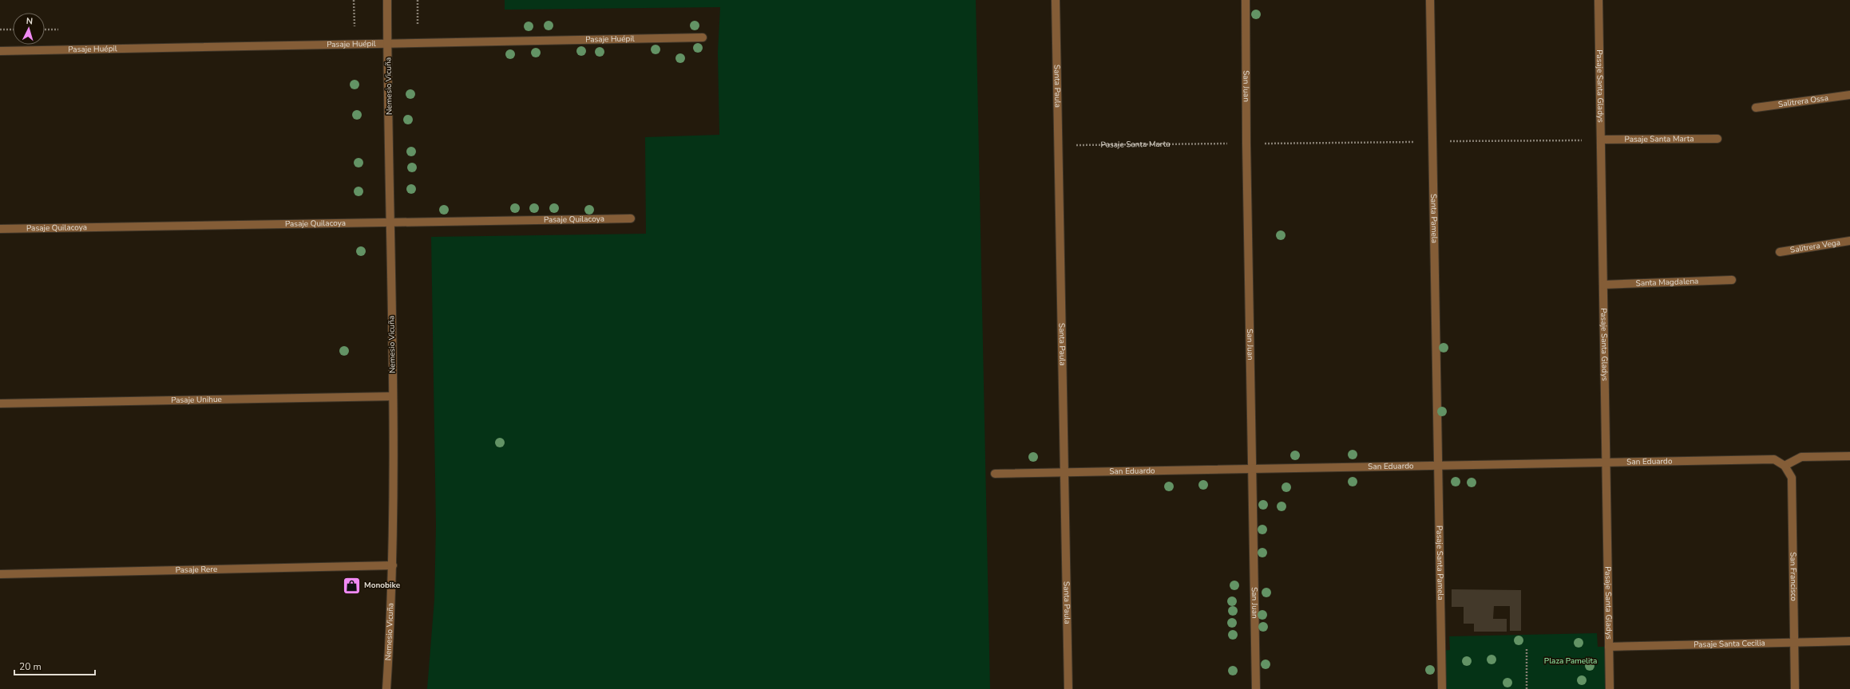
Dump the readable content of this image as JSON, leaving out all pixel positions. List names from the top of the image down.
{
  "streets": {
    "street": [
      "Pasaje Huépil",
      "Nemesio Vicuña",
      "Santa Paula",
      "San Juan",
      "Pasaje Santa Gladys",
      "Salitrera Ossa",
      "Pasaje Santa Marta",
      "Santa Pamela",
      "Pasaje Quilacoya",
      "Salitrera Vega",
      "Santa Magdalena",
      "Pasaje Unihue",
      "San Eduardo",
      "Pasaje Santa Pamela",
      "Pasaje Rere",
      "San Francisco",
      "Pasaje Santa Cecilia"
    ]
  },
  "crossings": [
    ["Pasaje Huépil", "Nemesio Vicuña"],
    ["Nemesio Vicuña", "Pasaje Quilacoya"],
    ["Nemesio Vicuña", "Pasaje Unihue"],
    ["Nemesio Vicuña", "Pasaje Rere"],
    ["Santa Paula", "Pasaje Santa Marta"],
    ["Santa Paula", "San Eduardo"],
    ["San Juan", "San Eduardo"],
    ["Pasaje Santa Gladys", "Pasaje Santa Marta"],
    ["Pasaje Santa Gladys", "Santa Magdalena"],
    ["Pasaje Santa Gladys", "San Eduardo"],
    ["Pasaje Santa Gladys", "Pasaje Santa Cecilia"],
    ["Santa Pamela", "Pasaje Santa Pamela"],
    ["San Eduardo", "Pasaje Santa Pamela"],
    ["San Eduardo", "San Francisco"],
    ["San Francisco", "Pasaje Santa Cecilia"]
  ],
  "parks": ["Plaza Pamelita"],
  "places": {
    "shop": ["Monobike"]
  },
  "scale_bar": "20 m",
  "north": "top"
}
